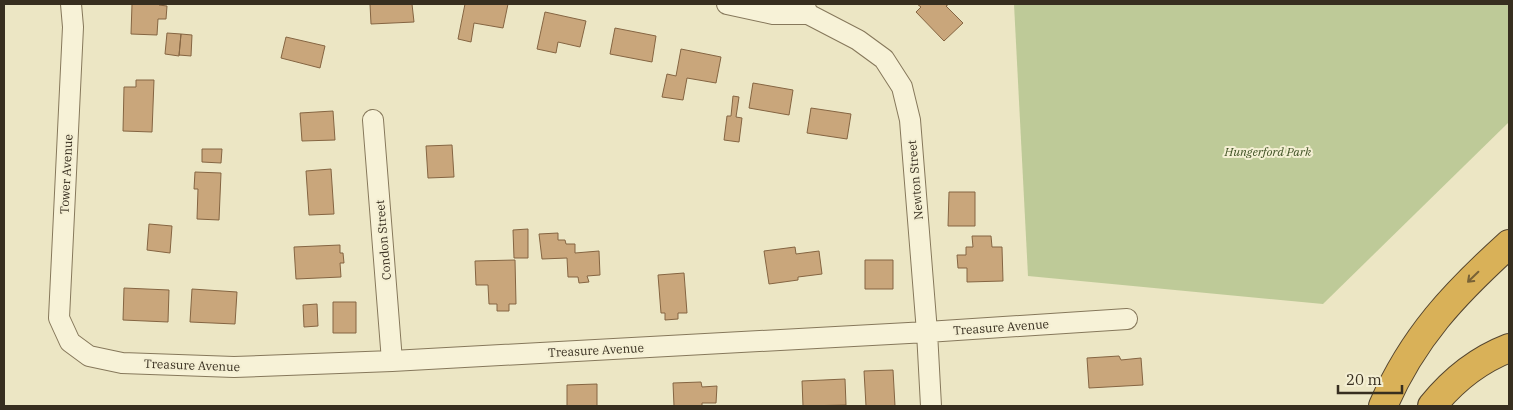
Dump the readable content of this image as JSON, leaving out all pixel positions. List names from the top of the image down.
{
  "streets": {
    "street": [
      "Tower Avenue",
      "Newton Street",
      "Condon Street",
      "Treasure Avenue"
    ]
  },
  "crossings": [
    ["Tower Avenue", "Treasure Avenue"],
    ["Newton Street", "Treasure Avenue"],
    ["Condon Street", "Treasure Avenue"]
  ],
  "parks": ["Hungerford Park"],
  "scale_bar": "20 m"
}
